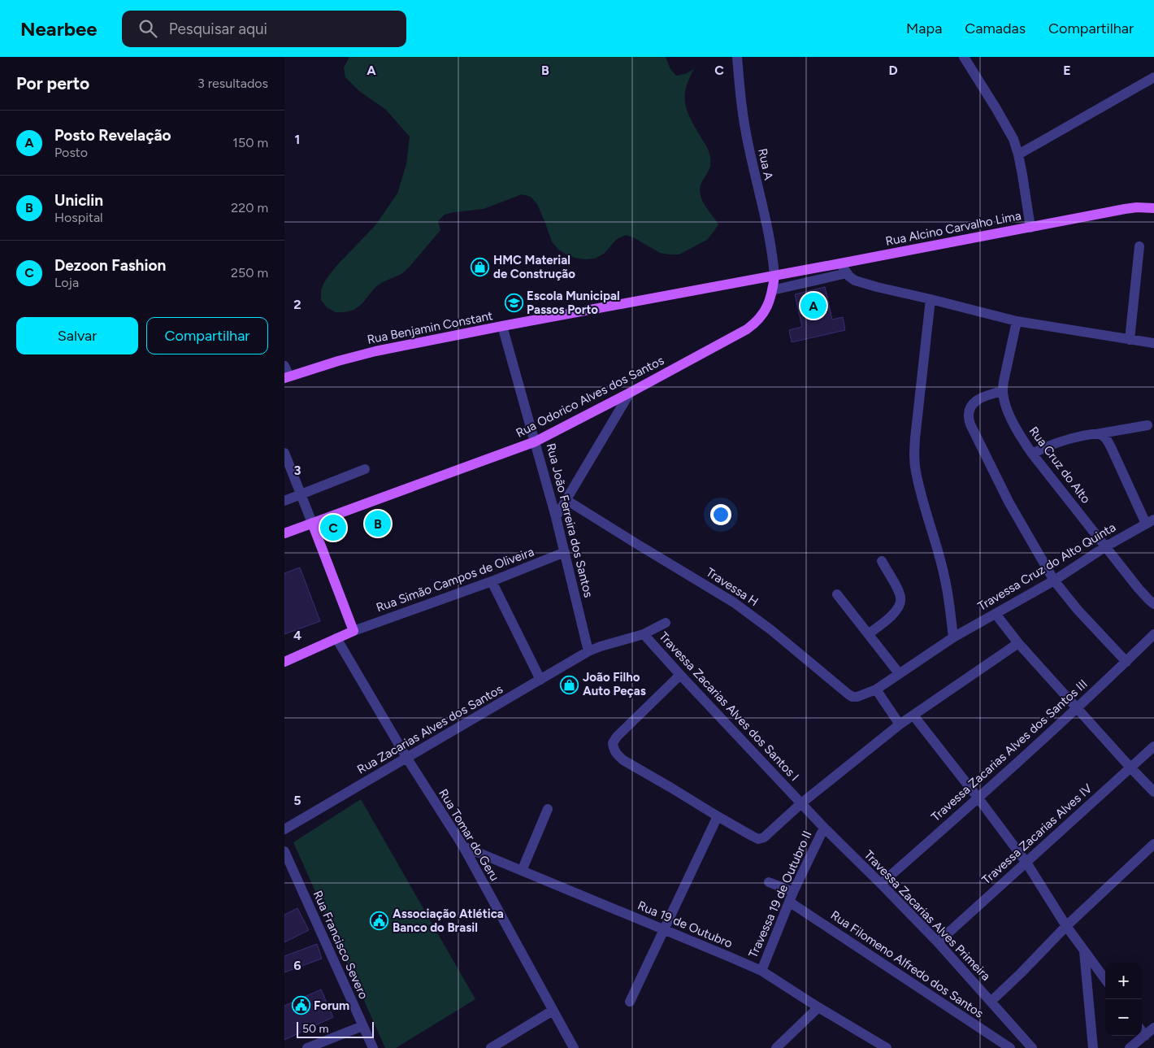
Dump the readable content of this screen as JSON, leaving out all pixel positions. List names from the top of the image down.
{
  "streets": {
    "main road": ["Rua Alcino Carvalho Lima", "Rua Benjamin Constant", "Rua Odorico Alves dos Santos"],
    "street": [
      "Rua A",
      "Rua Cruz do Alto",
      "Rua João Ferreira dos Santos",
      "Travessa Cruz do Alto Quinta",
      "Rua Simão Campos de Oliveira",
      "Travessa H",
      "Travessa Zacarias Alves dos Santos I",
      "Rua Zacarias Alves dos Santos",
      "Travessa Zacarias Alves dos Santos III",
      "Travessa Zacarias Alves IV",
      "Rua Tomar do Geru",
      "Travessa 19 de Outubro II",
      "Travessa Zacarias Alves Primeira",
      "Rua 19 de Outubro",
      "Rua Francisco Severo",
      "Rua Filomeno Alfredo dos Santos"
    ]
  },
  "crossings": [
    ["Rua A", "Rua Alcino Carvalho Lima"],
    ["Rua A", "Rua Benjamin Constant"],
    ["Rua A", "Rua Odorico Alves dos Santos"],
    ["Rua Alcino Carvalho Lima", "Rua Benjamin Constant"],
    ["Rua Alcino Carvalho Lima", "Rua Odorico Alves dos Santos"],
    ["Rua Benjamin Constant", "Rua Odorico Alves dos Santos"],
    ["Rua Benjamin Constant", "Rua João Ferreira dos Santos"],
    ["Rua Odorico Alves dos Santos", "Rua João Ferreira dos Santos"],
    ["Rua Cruz do Alto", "Travessa Cruz do Alto Quinta"],
    ["Rua João Ferreira dos Santos", "Rua Simão Campos de Oliveira"],
    ["Rua João Ferreira dos Santos", "Travessa Zacarias Alves dos Santos I"],
    ["Rua João Ferreira dos Santos", "Rua Zacarias Alves dos Santos"],
    ["Travessa Cruz do Alto Quinta", "Travessa H"],
    ["Travessa Zacarias Alves dos Santos I", "Rua Zacarias Alves dos Santos"],
    ["Travessa Zacarias Alves dos Santos I", "Travessa Zacarias Alves Primeira"],
    ["Rua Zacarias Alves dos Santos", "Rua Tomar do Geru"],
    ["Travessa Zacarias Alves dos Santos III", "Travessa Zacarias Alves Primeira"],
    ["Travessa Zacarias Alves IV", "Travessa Zacarias Alves Primeira"],
    ["Rua Tomar do Geru", "Rua 19 de Outubro"],
    ["Travessa 19 de Outubro II", "Travessa Zacarias Alves Primeira"],
    ["Travessa 19 de Outubro II", "Rua 19 de Outubro"],
    ["Travessa 19 de Outubro II", "Rua Filomeno Alfredo dos Santos"]
  ],
  "places": {
    "shop": ["HMC Material de Construção", "João Filho Auto Peças"],
    "school or university": ["Escola Municipal Passos Porto"],
    "public building": ["Associação Atlética Banco do Brasil", "Forum"]
  },
  "scale_bar": "50 m",
  "page": {
    "header": "Nearbee",
    "search": "Pesquisar aqui",
    "nav": ["Mapa", "Camadas", "Compartilhar"],
    "heading": ["Por perto", "3 resultados"],
    "list": [
      {
        "mark": "A",
        "name": "Posto Revelação",
        "note": "Posto",
        "value": "150 m"
      },
      {
        "mark": "B",
        "name": "Uniclin",
        "note": "Hospital",
        "value": "220 m"
      },
      {
        "mark": "C",
        "name": "Dezoon Fashion",
        "note": "Loja",
        "value": "250 m"
      }
    ],
    "pins": ["A", "B", "C"],
    "buttons": ["Salvar", "Compartilhar"],
    "map_buttons": ["+", "−"],
    "scale": "50 m"
  },
  "grid": {
    "columns": [
      "A",
      "B",
      "C",
      "D",
      "E"
    ],
    "rows": [
      "1",
      "2",
      "3",
      "4",
      "5",
      "6"
    ]
  }
}
